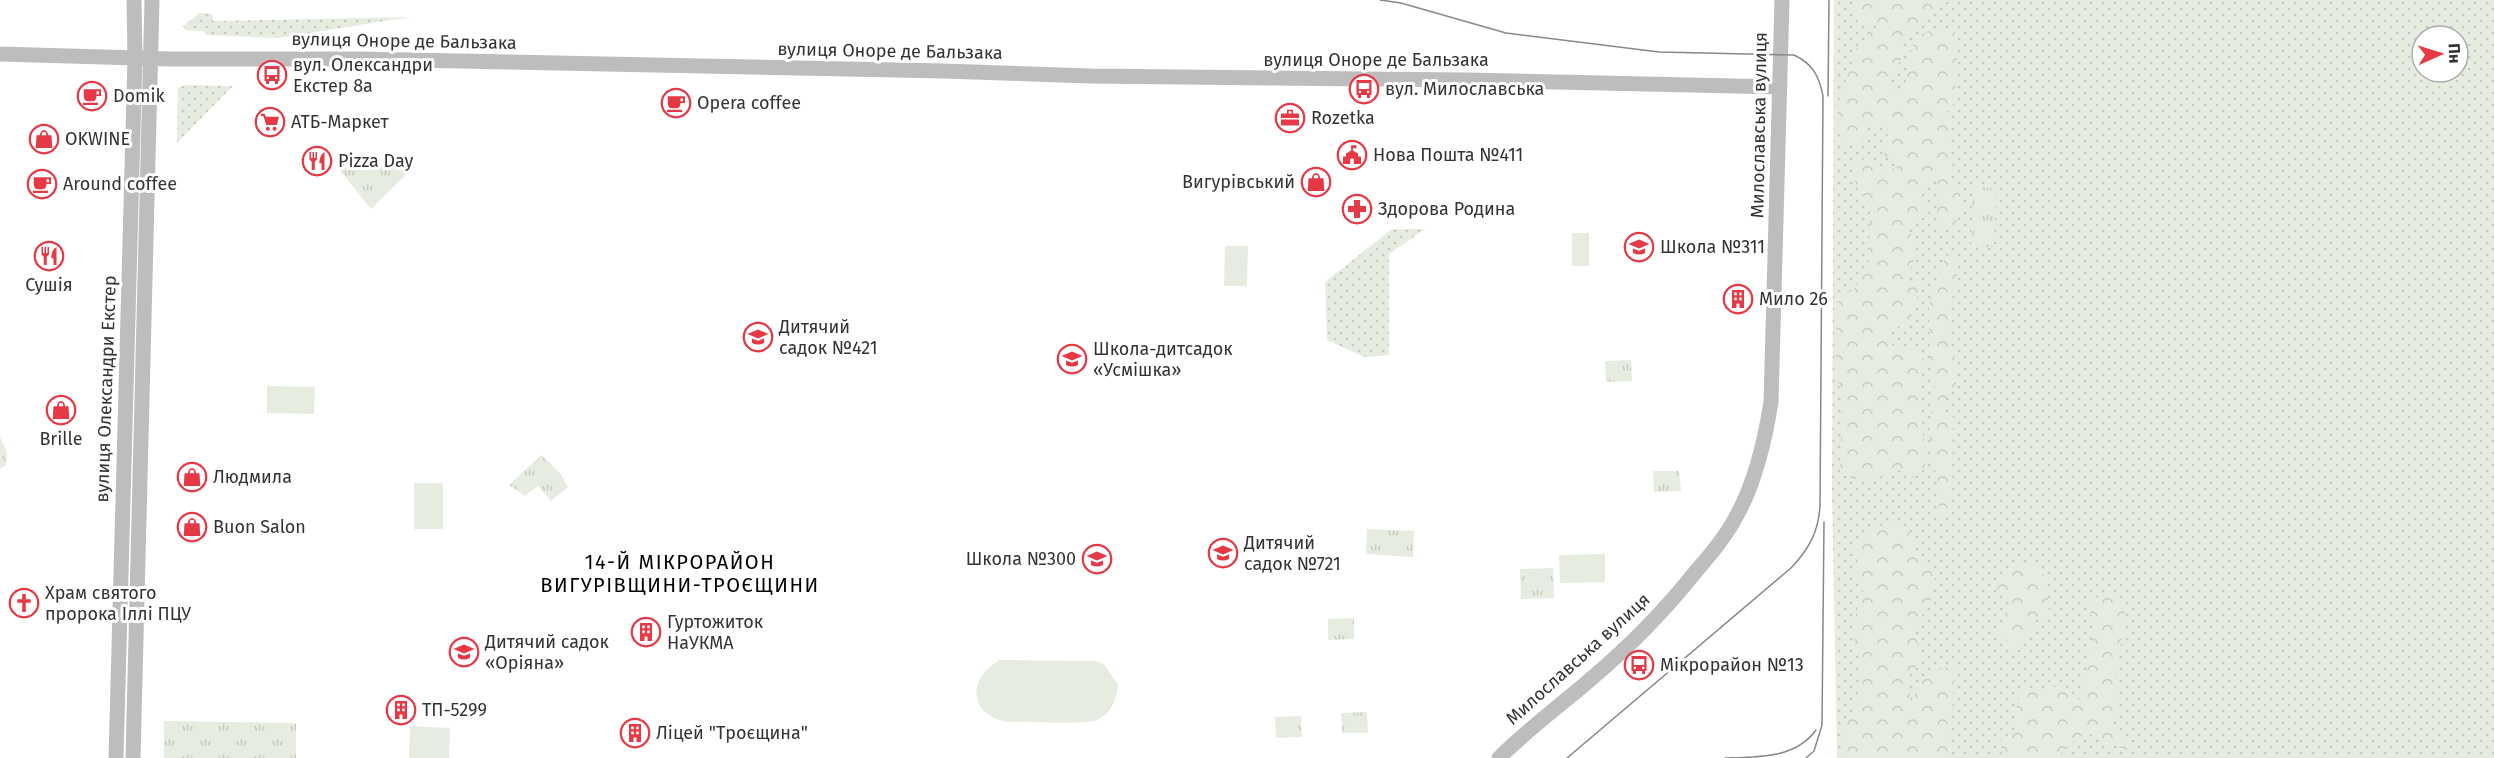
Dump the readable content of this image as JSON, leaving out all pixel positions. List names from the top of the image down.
{
  "streets": {
    "street": ["вулиця Оноре де Бальзака", "Милославська вулиця", "вулиця Олександри Екстер"]
  },
  "crossings": [
    ["вулиця Оноре де Бальзака", "Милославська вулиця"],
    ["вулиця Оноре де Бальзака", "вулиця Олександри Екстер"]
  ],
  "districts": ["14-Й МІКРОРАЙОН ВИГУРІВЩИНИ-ТРОЄЩИНИ"],
  "places": {
    "bus stop": ["вул. Олександри Екстер 8а", "вул. Милославська", "Мікрорайон №13"],
    "cafe": ["Domik", "Opera coffee", "Around coffee"],
    "office": ["Rozetka"],
    "supermarket": ["АТБ-Маркет"],
    "shop": [
      "OKWINE",
      "Вигурівський",
      "Brille",
      "Людмила",
      "Buon Salon"
    ],
    "public building": ["Нова Пошта №411"],
    "restaurant": ["Pizza Day", "Сушія"],
    "pharmacy": ["Здорова Родина"],
    "school or university": [
      "Школа №311",
      "Дитячий садок №421",
      "Школа-дитсадок «Усмішка»",
      "Дитячий садок №721",
      "Школа №300",
      "Дитячий садок «Оріяна»"
    ],
    "building": [
      "Мило 26",
      "Гуртожиток НаУКМА",
      "ТП-5299",
      "Ліцей \"Троєщина\""
    ],
    "church": ["Храм святого пророка Іллі ПЦУ"]
  },
  "north": "right"
}
